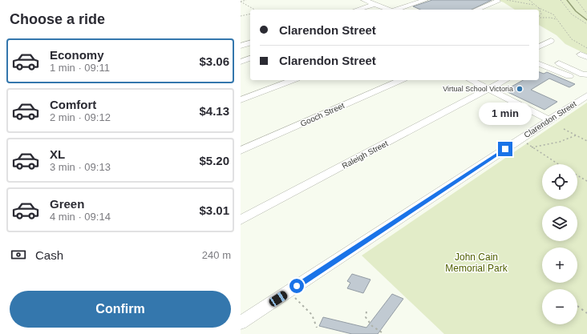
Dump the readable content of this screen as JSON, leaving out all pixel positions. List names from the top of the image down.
{
  "streets": {
    "street": ["Gooch Street", "Clarendon Street", "Raleigh Street"]
  },
  "parks": ["John Cain Memorial Park"],
  "places": ["Virtual School Victoria"],
  "page": {
    "heading": "Choose a ride",
    "banner": ["Clarendon Street", "Clarendon Street"],
    "list": [
      {
        "name": "Economy",
        "note": "1 min · 09:11",
        "value": "$3.06"
      },
      {
        "name": "Comfort",
        "note": "2 min · 09:12",
        "value": "$4.13"
      },
      {
        "name": "XL",
        "note": "3 min · 09:13",
        "value": "$5.20"
      },
      {
        "name": "Green",
        "note": "4 min · 09:14",
        "value": "$3.01"
      }
    ],
    "bubble": "1 min",
    "map_buttons": ["+", "−"],
    "pay": ["Cash", "240 m"],
    "buttons": "Confirm"
  }
}
